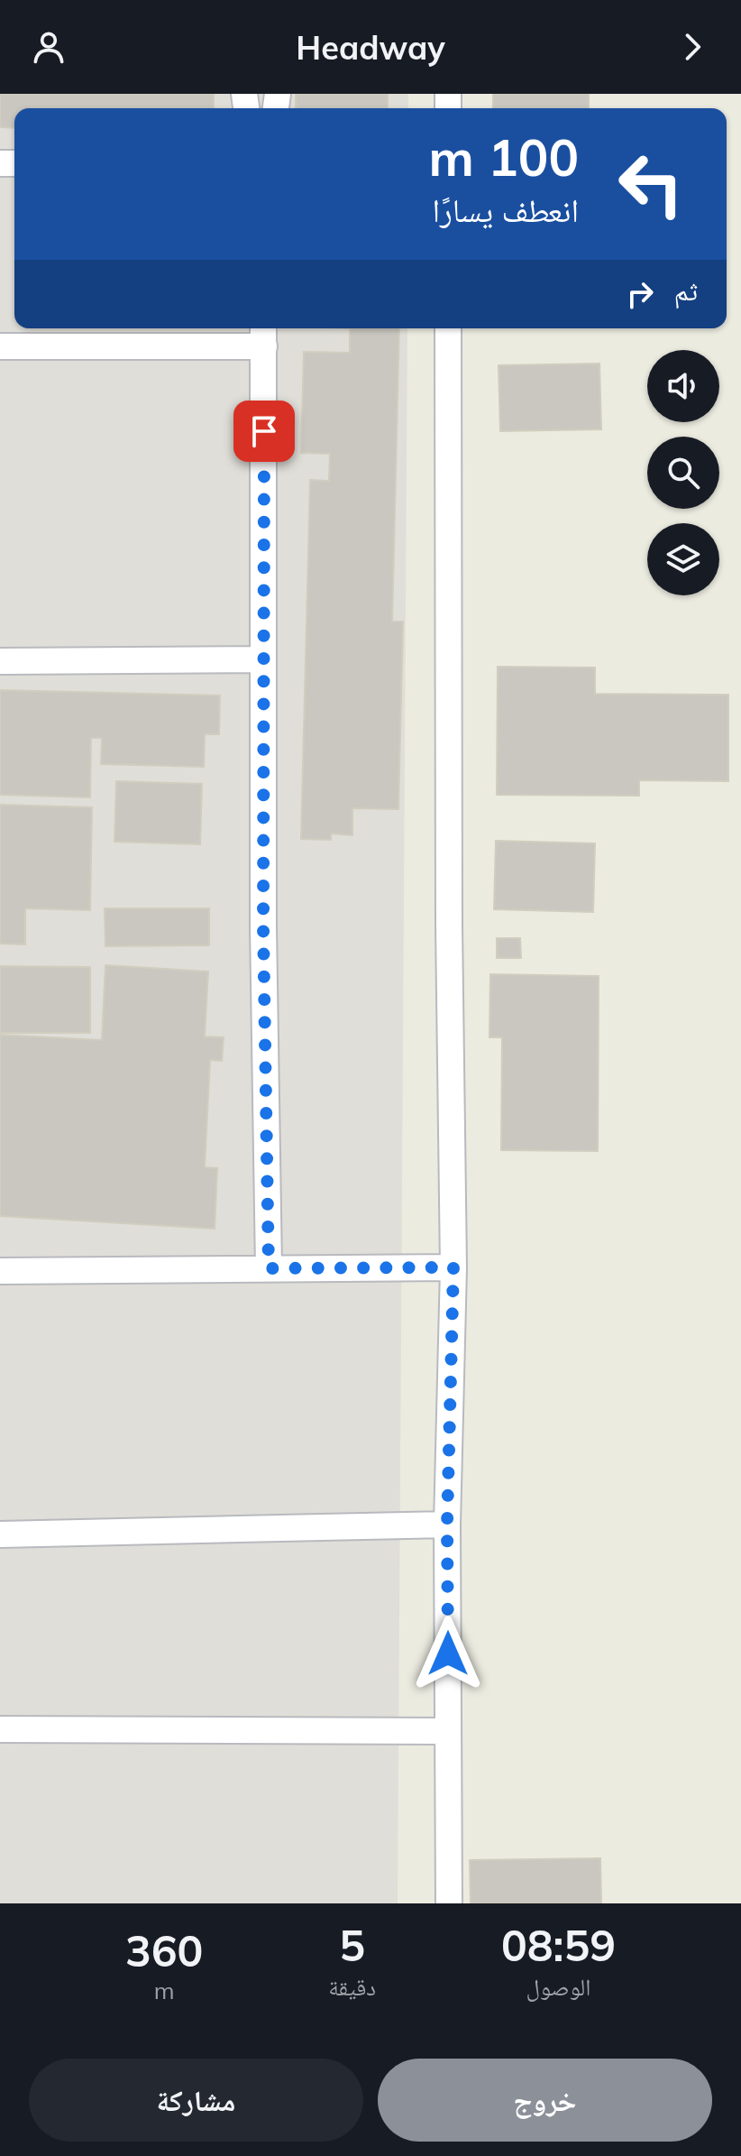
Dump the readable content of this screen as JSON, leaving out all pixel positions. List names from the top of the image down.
{
  "page": {
    "header": "Headway",
    "turn": ["100 m", "انعطف يسارًا"],
    "then": "ثم",
    "eta": [
      "08:59",
      "الوصول",
      "5",
      "دقيقة",
      "360",
      "m"
    ],
    "buttons": ["خروج", "مشاركة"]
  }
}
